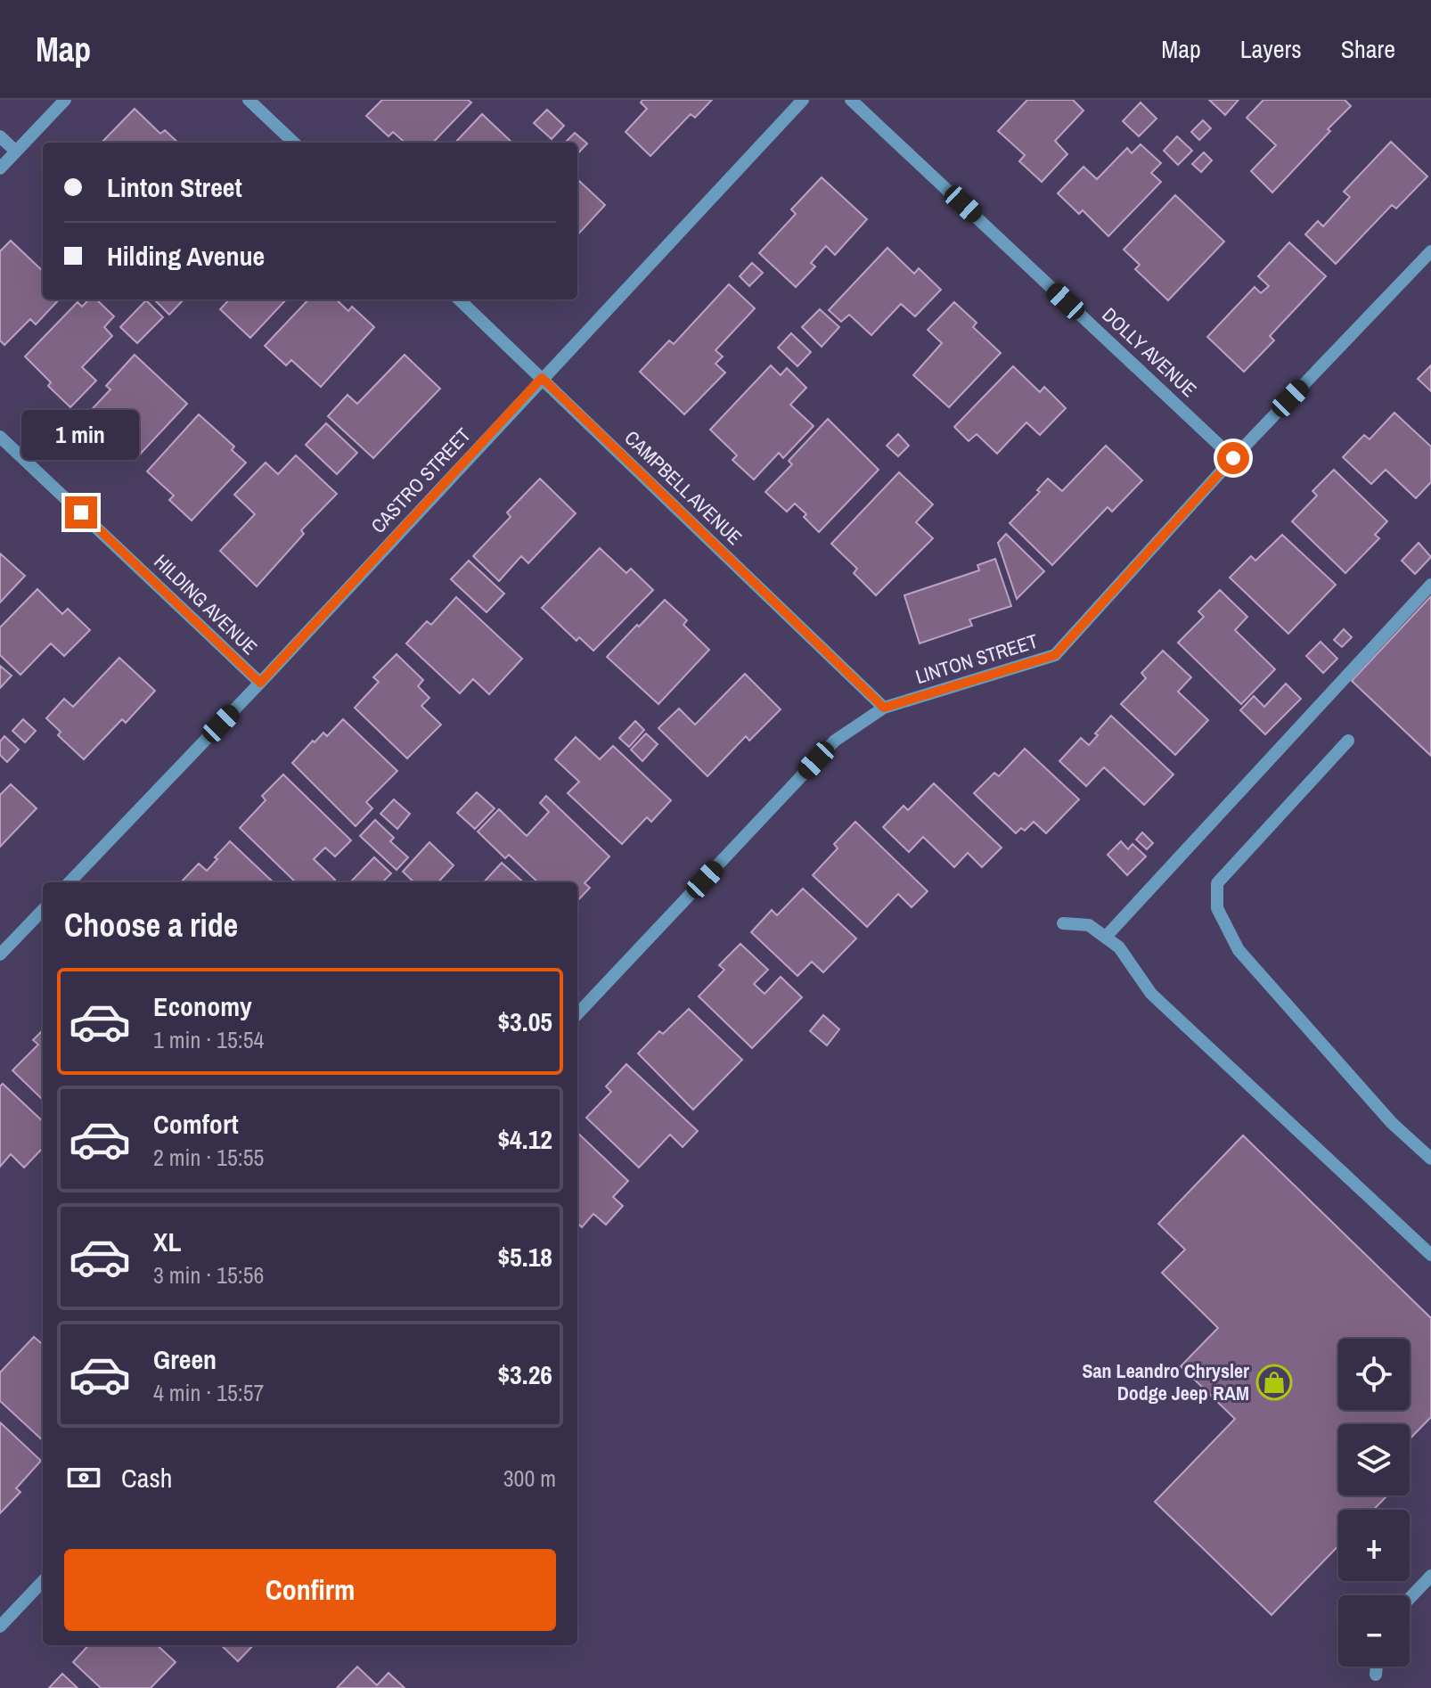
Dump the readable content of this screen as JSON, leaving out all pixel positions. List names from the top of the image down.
{
  "streets": {
    "street": [
      "DOLLY AVENUE",
      "CASTRO STREET",
      "CAMPBELL AVENUE",
      "HILDING AVENUE",
      "LINTON STREET"
    ]
  },
  "crossings": [
    ["DOLLY AVENUE", "LINTON STREET"],
    ["CASTRO STREET", "CAMPBELL AVENUE"],
    ["CASTRO STREET", "HILDING AVENUE"],
    ["CAMPBELL AVENUE", "LINTON STREET"]
  ],
  "places": {
    "shop": ["San Leandro Chrysler Dodge Jeep RAM"]
  },
  "page": {
    "header": "Map",
    "nav": ["Map", "Layers", "Share"],
    "banner": ["Linton Street", "Hilding Avenue"],
    "bubble": "1 min",
    "heading": "Choose a ride",
    "list": [
      {
        "name": "Economy",
        "note": "1 min · 15:54",
        "value": "$3.05"
      },
      {
        "name": "Comfort",
        "note": "2 min · 15:55",
        "value": "$4.12"
      },
      {
        "name": "XL",
        "note": "3 min · 15:56",
        "value": "$5.18"
      },
      {
        "name": "Green",
        "note": "4 min · 15:57",
        "value": "$3.26"
      }
    ],
    "map_buttons": ["+", "−"],
    "pay": ["Cash", "300 m"],
    "buttons": "Confirm"
  }
}
